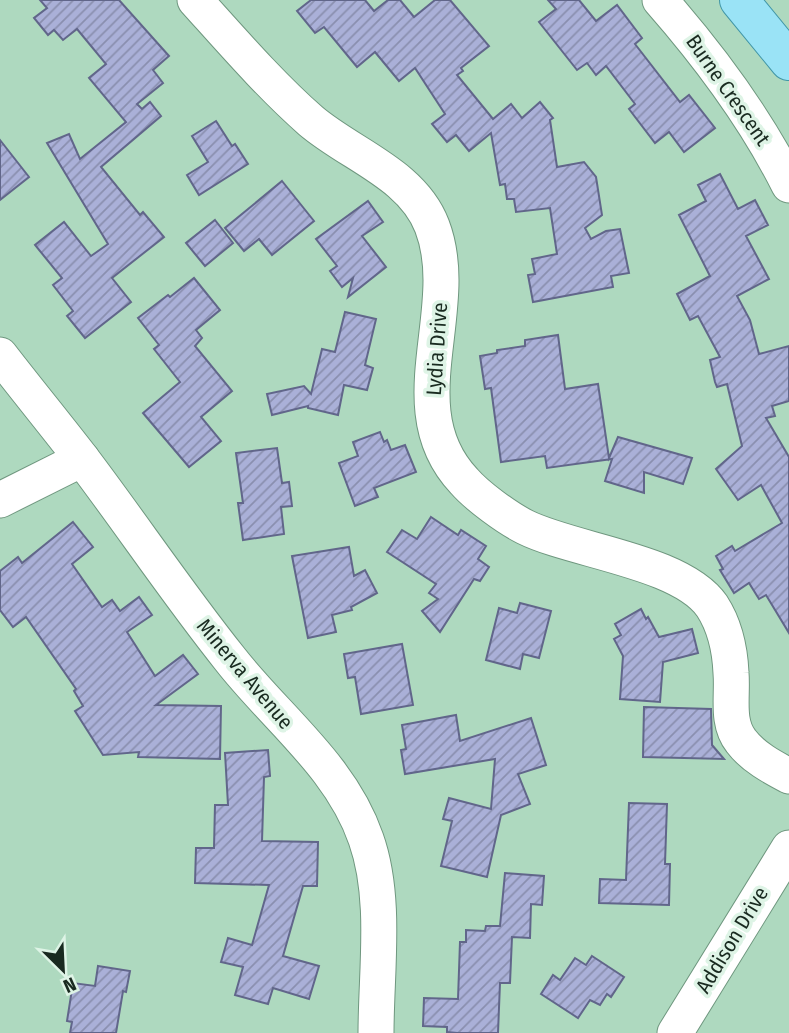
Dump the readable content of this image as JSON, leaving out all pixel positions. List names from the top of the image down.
{
  "streets": {
    "street": [
      "Burne Crescent",
      "Lydia Drive",
      "Minerva Avenue",
      "Addison Drive"
    ]
  },
  "north": "bottom right"
}
